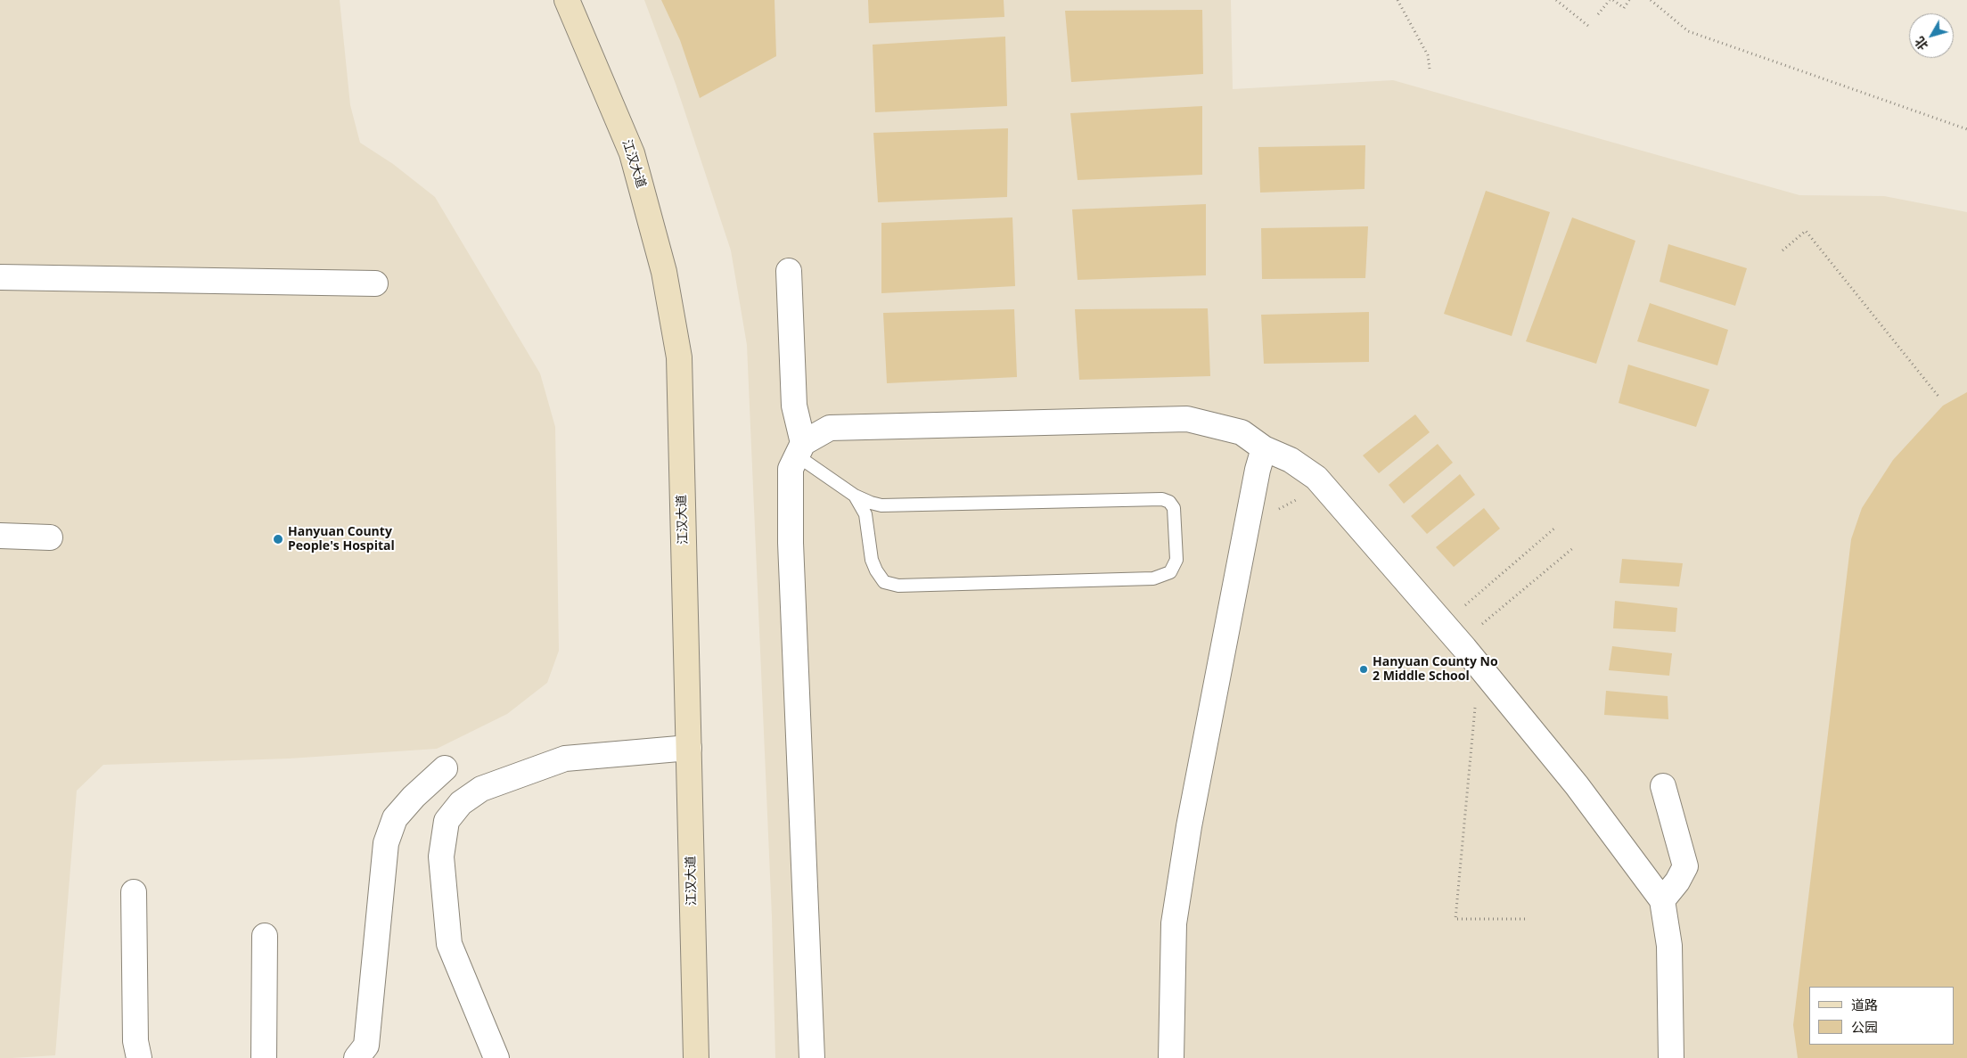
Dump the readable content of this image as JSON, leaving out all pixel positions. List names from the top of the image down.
{
  "streets": {
    "main road": ["江汉大道"]
  },
  "places": ["Hanyuan County People's Hospital", "Hanyuan County No 2 Middle School"],
  "legend": ["道路", "公园"],
  "north": "bottom left"
}
